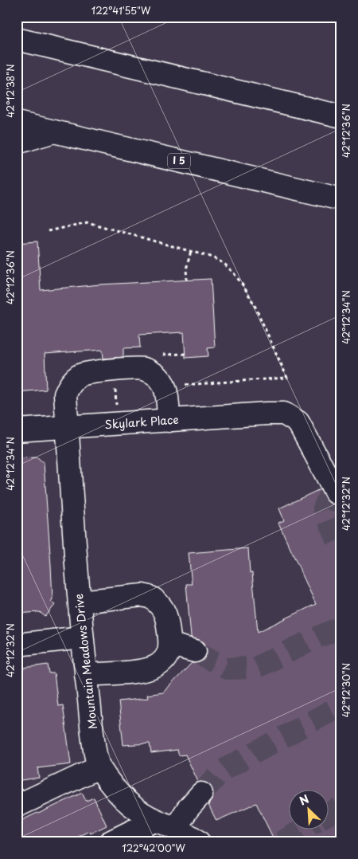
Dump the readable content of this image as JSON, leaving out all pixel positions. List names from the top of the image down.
{
  "streets": {
    "main road": ["I 5", "Skylark Place", "Mountain Meadows Drive"]
  },
  "crossings": [
    ["Skylark Place", "Mountain Meadows Drive"]
  ],
  "north": "top left",
  "coordinates": [
    "122°41'55\"W",
    "42°12'38\"N",
    "42°12'36\"N",
    "42°12'34\"N",
    "42°12'32\"N",
    "42°12'30\"N",
    "122°42'00\"W"
  ]
}
